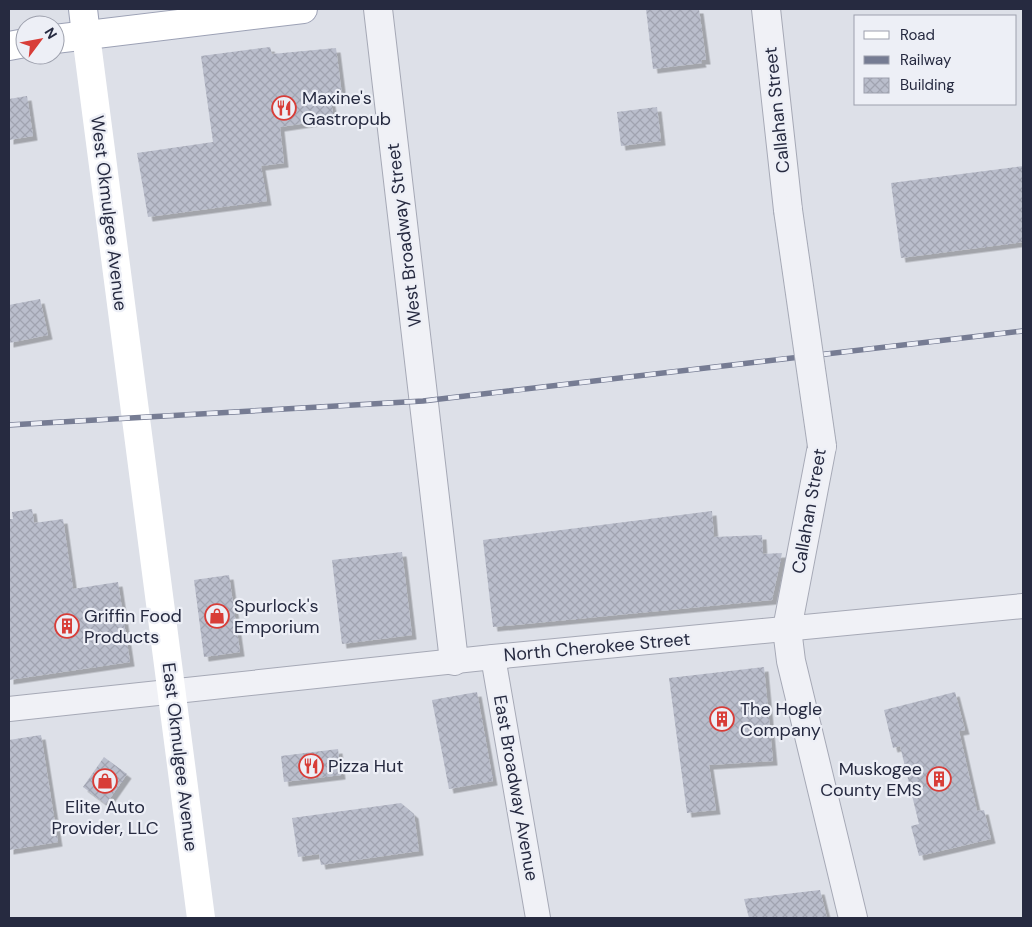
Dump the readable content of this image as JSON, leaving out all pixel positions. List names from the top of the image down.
{
  "streets": {
    "main road": ["West Okmulgee Avenue", "East Okmulgee Avenue"],
    "street": [
      "Callahan Street",
      "West Broadway Street",
      "North Cherokee Street",
      "East Broadway Avenue"
    ]
  },
  "crossings": [
    ["Callahan Street", "North Cherokee Street"],
    ["West Okmulgee Avenue", "East Okmulgee Avenue"],
    ["West Broadway Street", "North Cherokee Street"],
    ["North Cherokee Street", "East Okmulgee Avenue"],
    ["North Cherokee Street", "East Broadway Avenue"]
  ],
  "places": {
    "restaurant": ["Maxine's Gastropub", "Pizza Hut"],
    "shop": ["Spurlock's Emporium", "Elite Auto Provider, LLC"],
    "building": ["Griffin Food Products", "The Hogle Company", "Muskogee County EMS"]
  },
  "legend": ["Road", "Railway", "Building"],
  "north": "top right"
}
